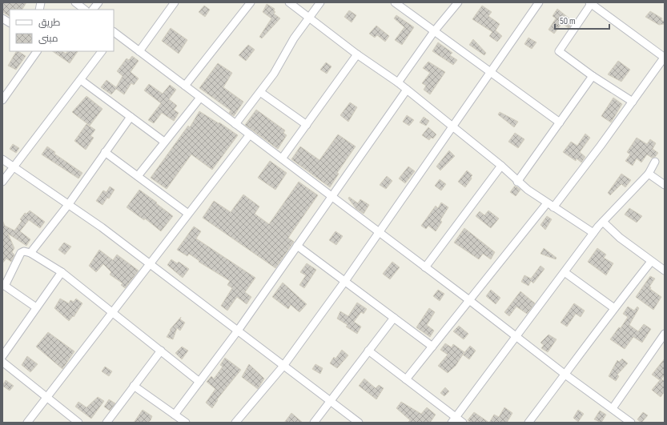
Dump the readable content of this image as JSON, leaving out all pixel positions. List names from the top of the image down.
{
  "legend": ["طريق", "مبنى"],
  "scale_bar": "50 m"
}
